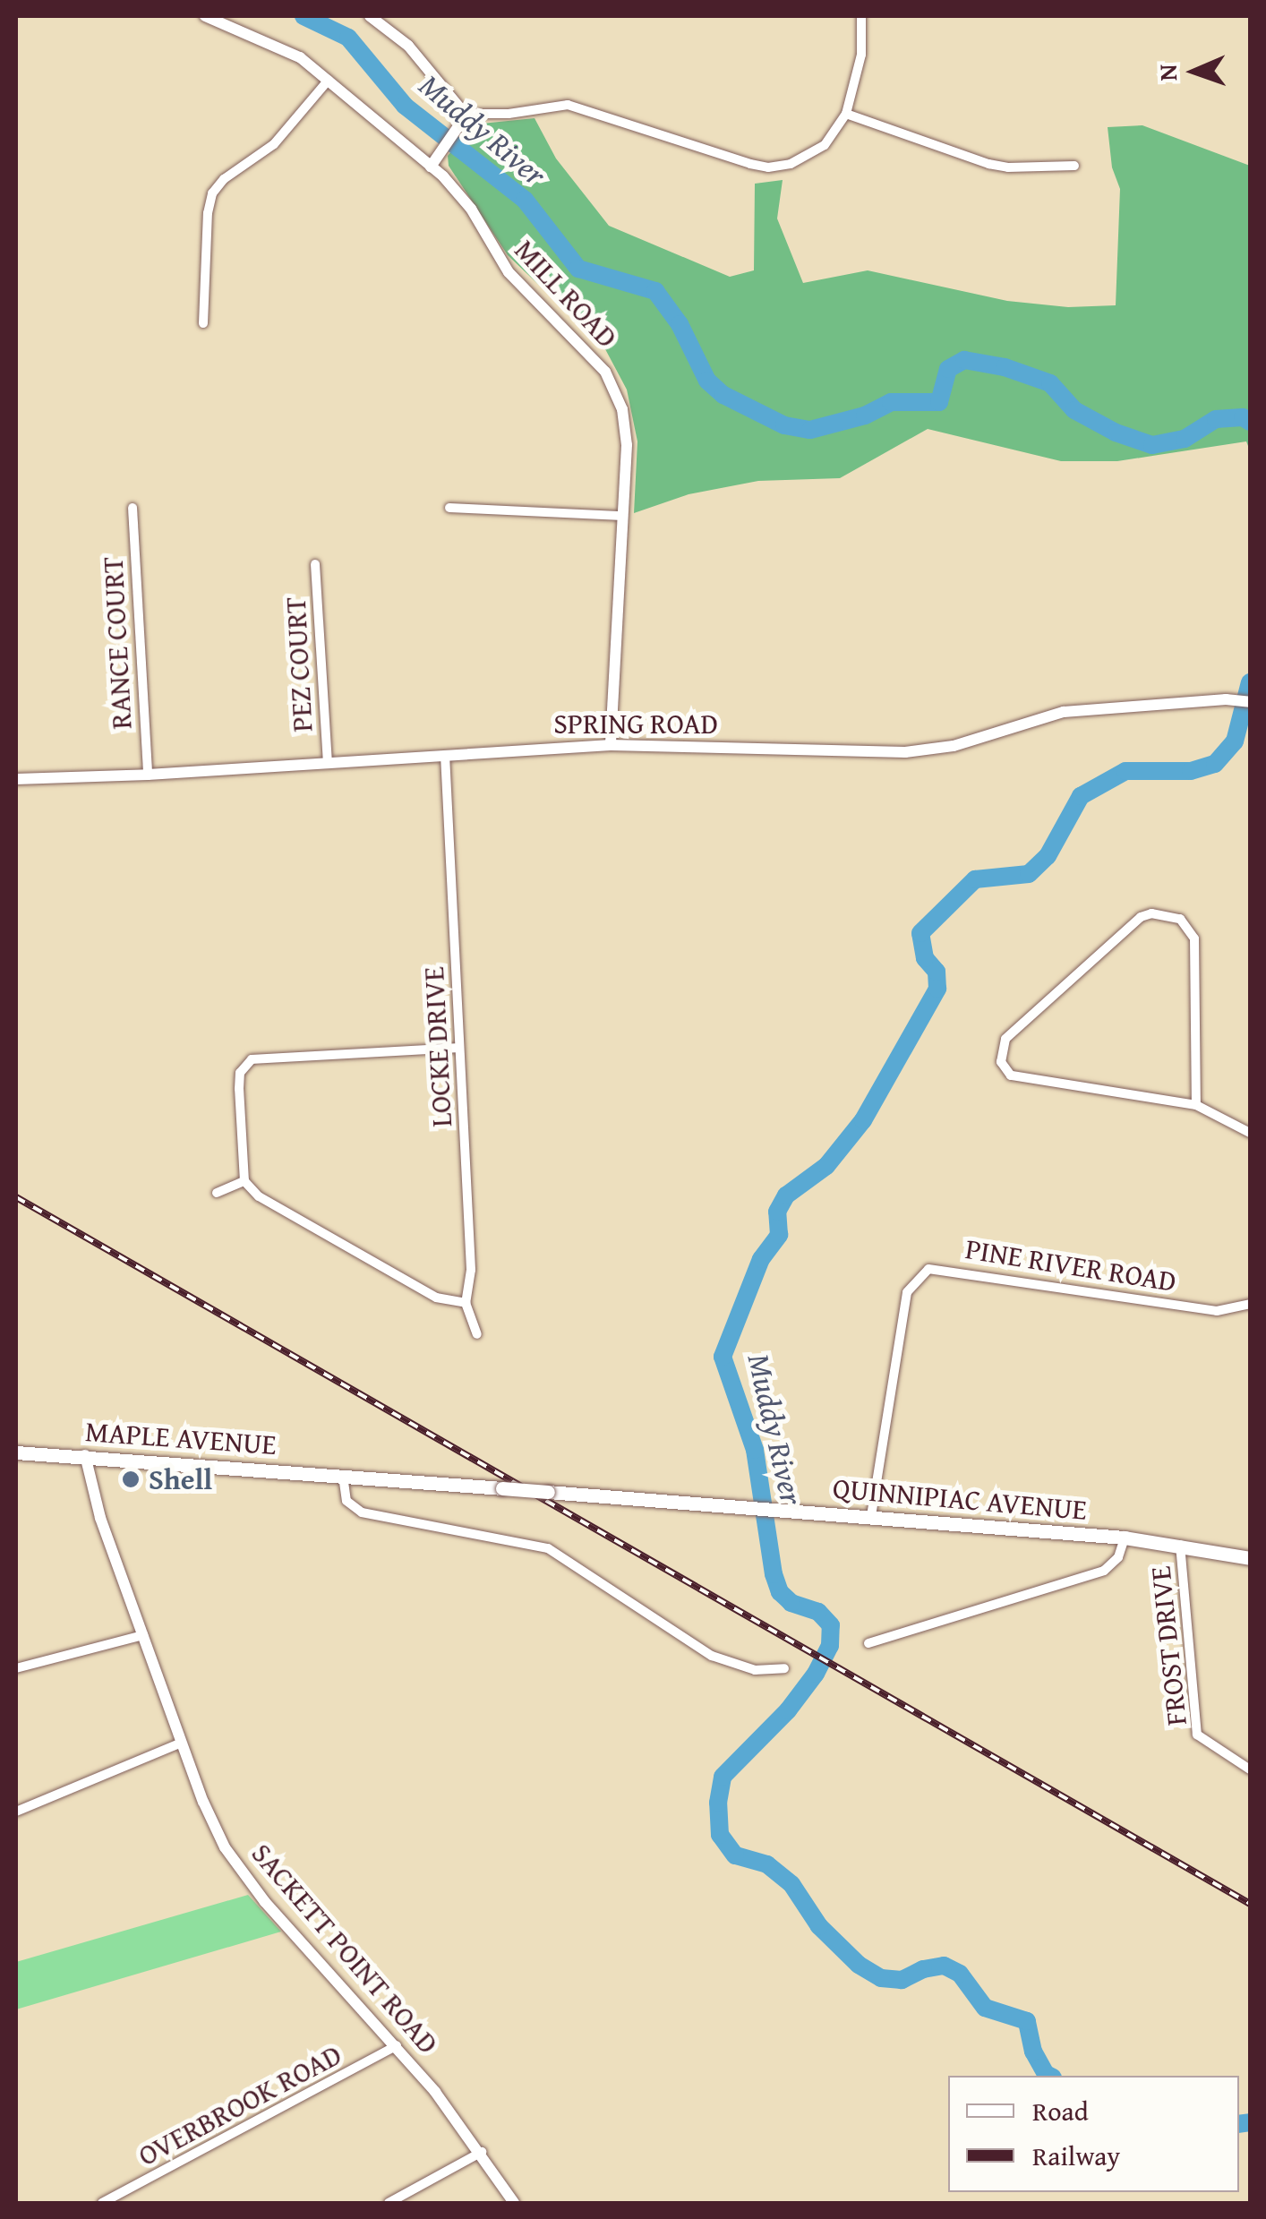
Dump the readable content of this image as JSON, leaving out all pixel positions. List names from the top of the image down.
{
  "streets": {
    "main road": ["MAPLE AVENUE", "QUINNIPIAC AVENUE"],
    "street": [
      "MILL ROAD",
      "RANCE COURT",
      "PEZ COURT",
      "SPRING ROAD",
      "LOCKE DRIVE",
      "PINE RIVER ROAD",
      "FROST DRIVE",
      "SACKETT POINT ROAD",
      "OVERBROOK ROAD"
    ]
  },
  "crossings": [
    ["MILL ROAD", "SPRING ROAD"],
    ["RANCE COURT", "SPRING ROAD"],
    ["PEZ COURT", "SPRING ROAD"],
    ["SPRING ROAD", "LOCKE DRIVE"],
    ["PINE RIVER ROAD", "QUINNIPIAC AVENUE"],
    ["MAPLE AVENUE", "QUINNIPIAC AVENUE"],
    ["MAPLE AVENUE", "SACKETT POINT ROAD"],
    ["QUINNIPIAC AVENUE", "FROST DRIVE"],
    ["SACKETT POINT ROAD", "OVERBROOK ROAD"]
  ],
  "water": ["Muddy River"],
  "places": ["Shell"],
  "legend": ["Road", "Railway"],
  "north": "left"
}
